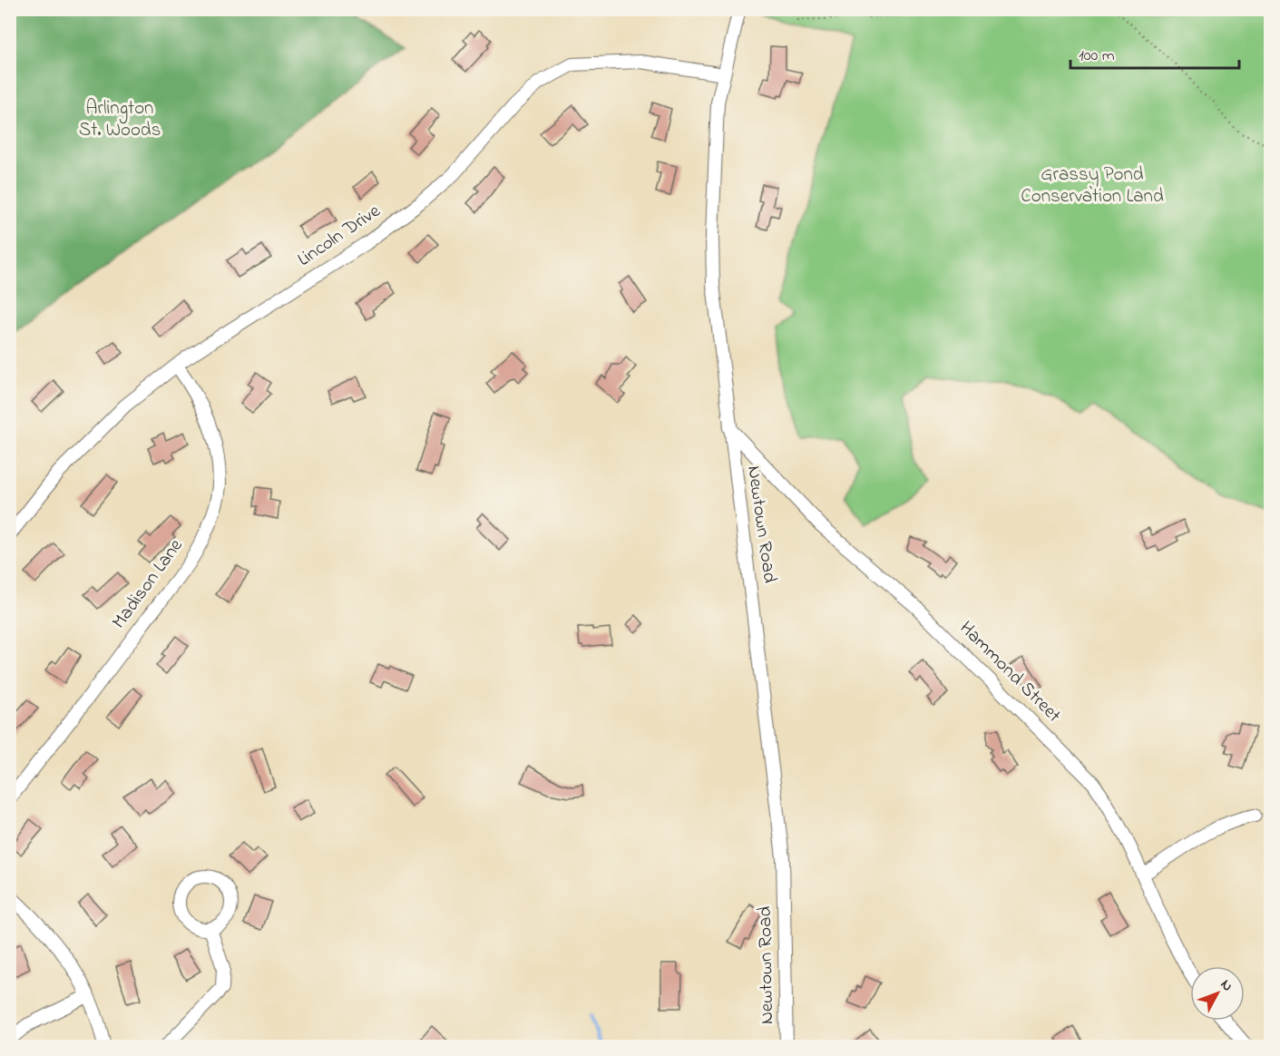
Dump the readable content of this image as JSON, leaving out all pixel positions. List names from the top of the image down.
{
  "streets": {
    "street": [
      "Lincoln Drive",
      "Newtown Road",
      "Madison Lane",
      "Hammond Street"
    ]
  },
  "crossings": [
    ["Lincoln Drive", "Newtown Road"],
    ["Lincoln Drive", "Madison Lane"],
    ["Newtown Road", "Hammond Street"]
  ],
  "parks": ["Arlington St. Woods", "Grassy Pond Conservation Land"],
  "scale_bar": "100 m",
  "north": "top right"
}
